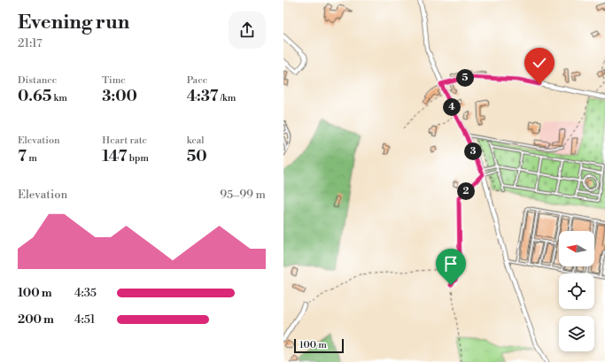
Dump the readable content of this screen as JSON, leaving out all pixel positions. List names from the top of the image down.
{
  "scale_bar": "100 m",
  "north": "left",
  "page": {
    "heading": ["Evening run", "21:17"],
    "stats": [
      ["Distance", "0.65 km"],
      ["Time", "3:00"],
      ["Pace", "4:37 /km"],
      ["Elevation", "7 m"],
      ["Heart rate", "147 bpm"],
      ["kcal", "50"]
    ],
    "pins": [
      "5",
      "4",
      "3",
      "2"
    ],
    "chart": ["Elevation", "95–99 m"],
    "list": [
      {
        "name": "100 m",
        "note": "4:35"
      },
      {
        "name": "200 m",
        "note": "4:51"
      }
    ],
    "scale": "100 m"
  }
}
